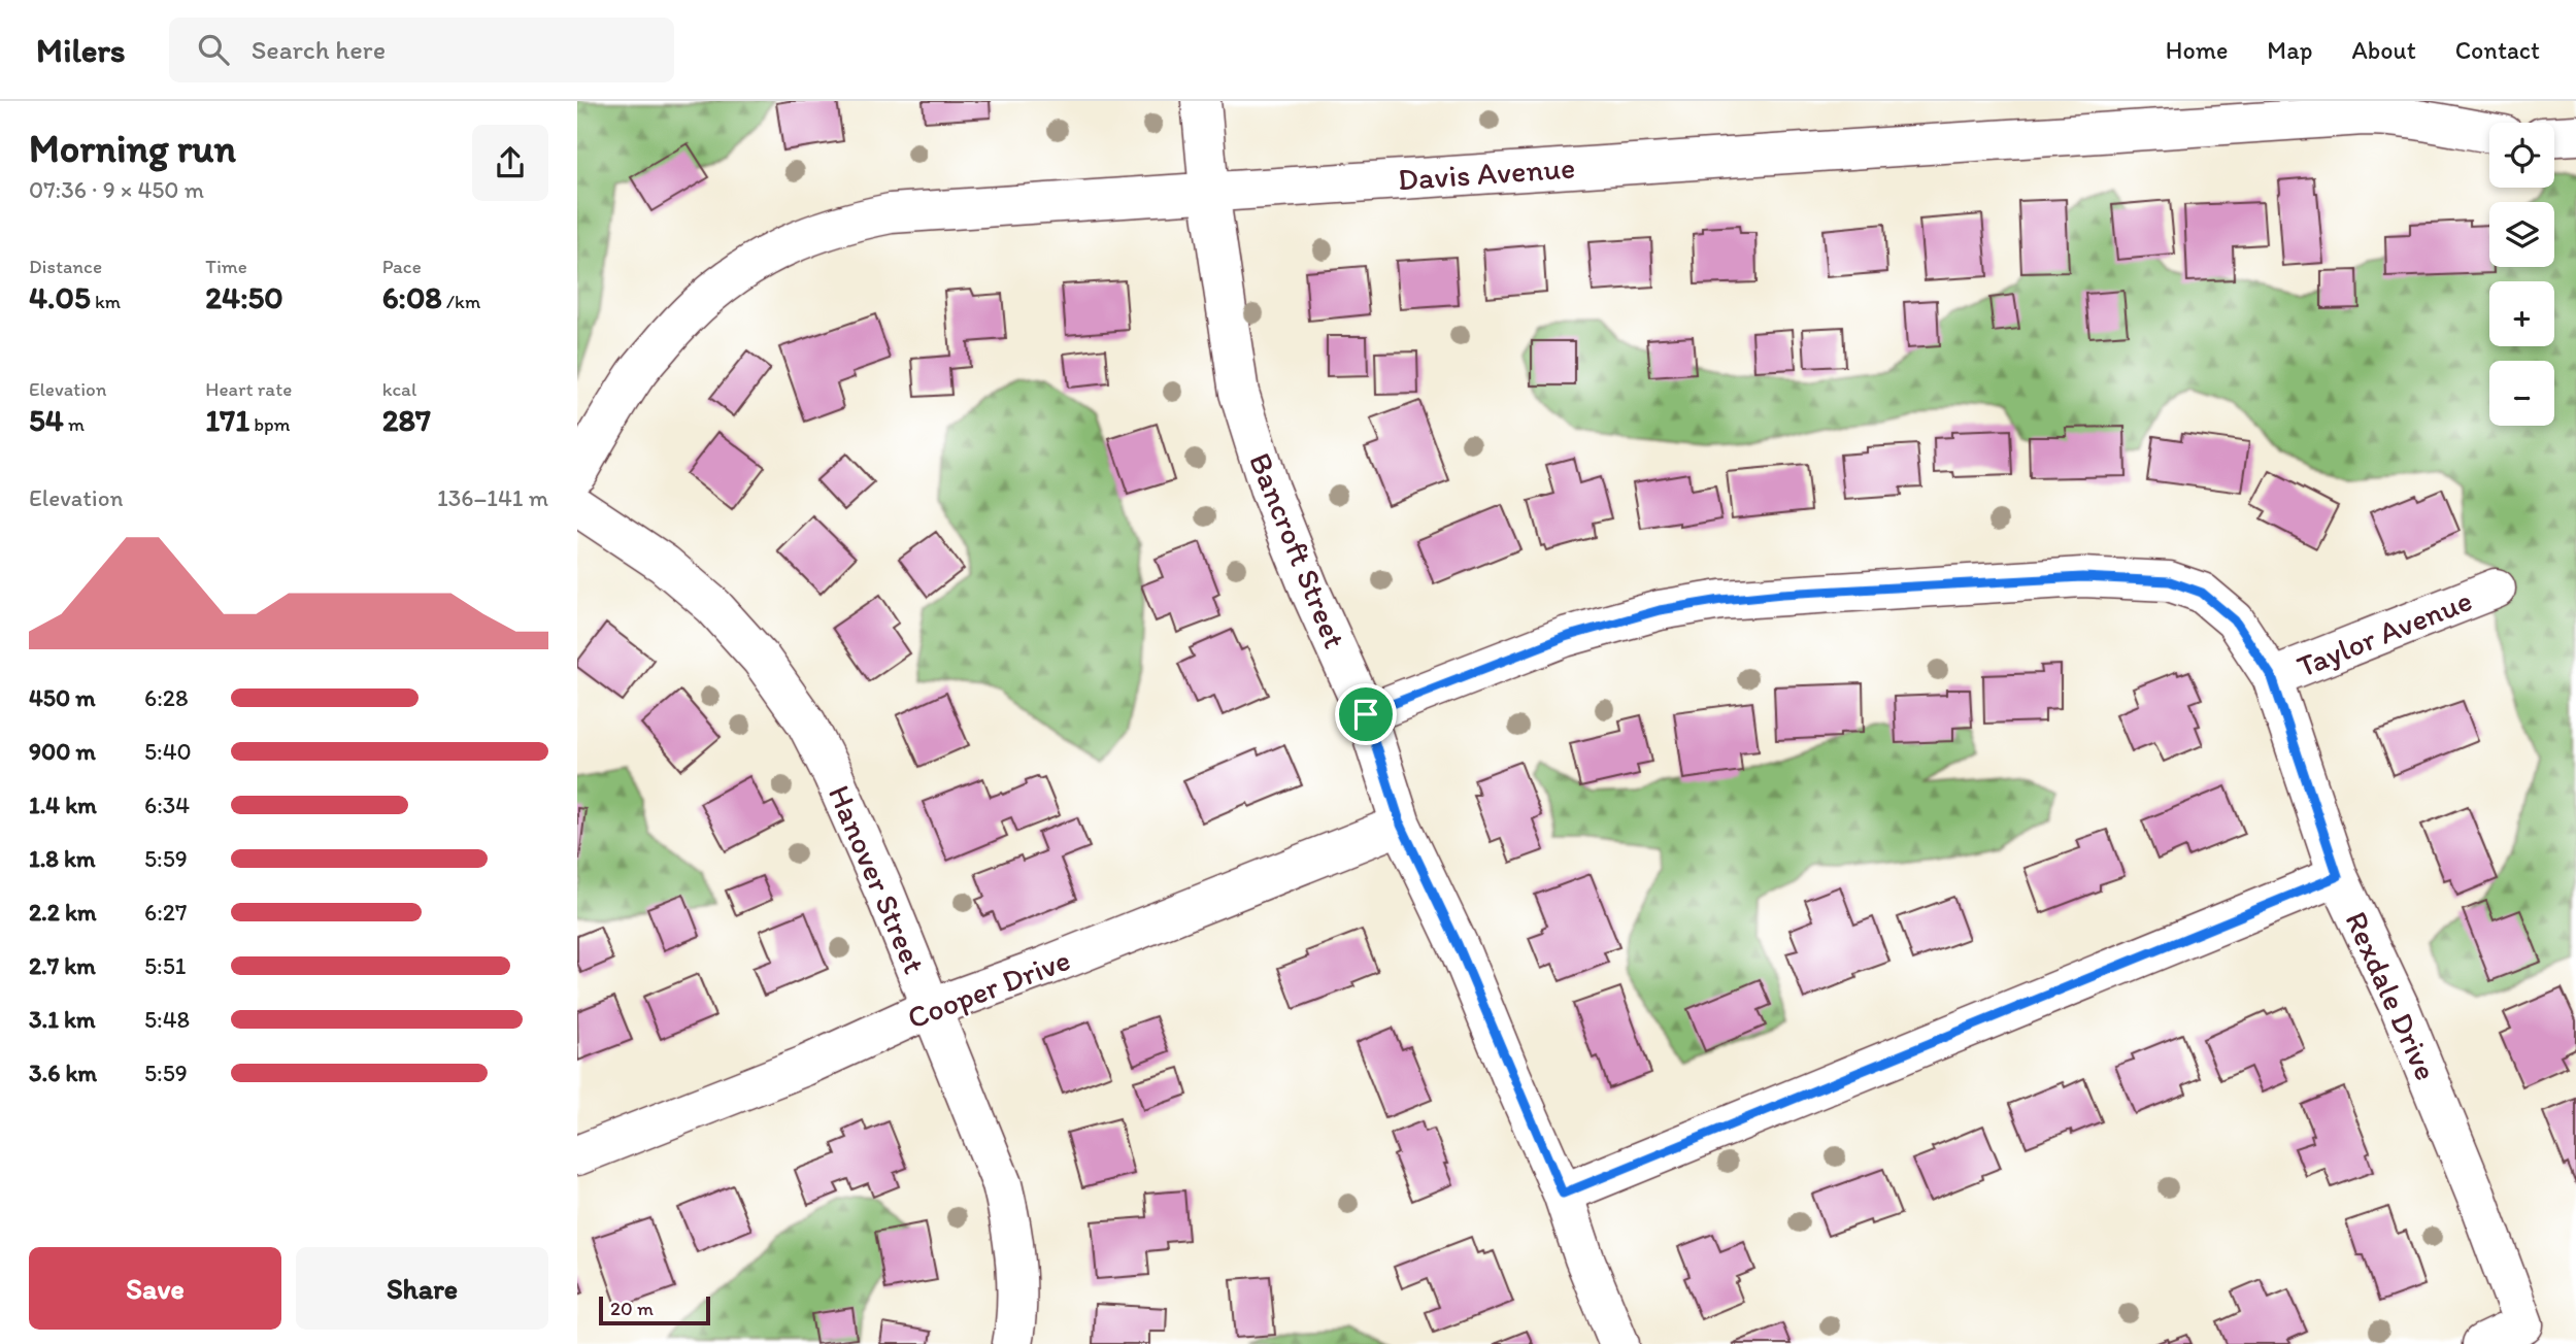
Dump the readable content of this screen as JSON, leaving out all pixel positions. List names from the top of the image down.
{
  "streets": {
    "street": [
      "Davis Avenue",
      "Bancroft Street",
      "Taylor Avenue",
      "Hanover Street",
      "Cooper Drive",
      "Rexdale Drive"
    ]
  },
  "crossings": [
    ["Davis Avenue", "Bancroft Street"],
    ["Bancroft Street", "Cooper Drive"],
    ["Bancroft Street", "Rexdale Drive"],
    ["Taylor Avenue", "Rexdale Drive"],
    ["Hanover Street", "Cooper Drive"]
  ],
  "scale_bar": "20 m",
  "page": {
    "header": "Milers",
    "search": "Search here",
    "nav": [
      "Home",
      "Map",
      "About",
      "Contact"
    ],
    "heading": ["Morning run", "07:36 · 9 × 450 m"],
    "map_buttons": ["+", "−"],
    "stats": [
      ["Distance", "4.05 km"],
      ["Time", "24:50"],
      ["Pace", "6:08 /km"],
      ["Elevation", "54 m"],
      ["Heart rate", "171 bpm"],
      ["kcal", "287"]
    ],
    "chart": ["Elevation", "136–141 m"],
    "list": [
      {
        "name": "450 m",
        "note": "6:28"
      },
      {
        "name": "900 m",
        "note": "5:40"
      },
      {
        "name": "1.4 km",
        "note": "6:34"
      },
      {
        "name": "1.8 km",
        "note": "5:59"
      },
      {
        "name": "2.2 km",
        "note": "6:27"
      },
      {
        "name": "2.7 km",
        "note": "5:51"
      },
      {
        "name": "3.1 km",
        "note": "5:48"
      },
      {
        "name": "3.6 km",
        "note": "5:59"
      }
    ],
    "buttons": ["Save", "Share"],
    "scale": "20 m"
  }
}
